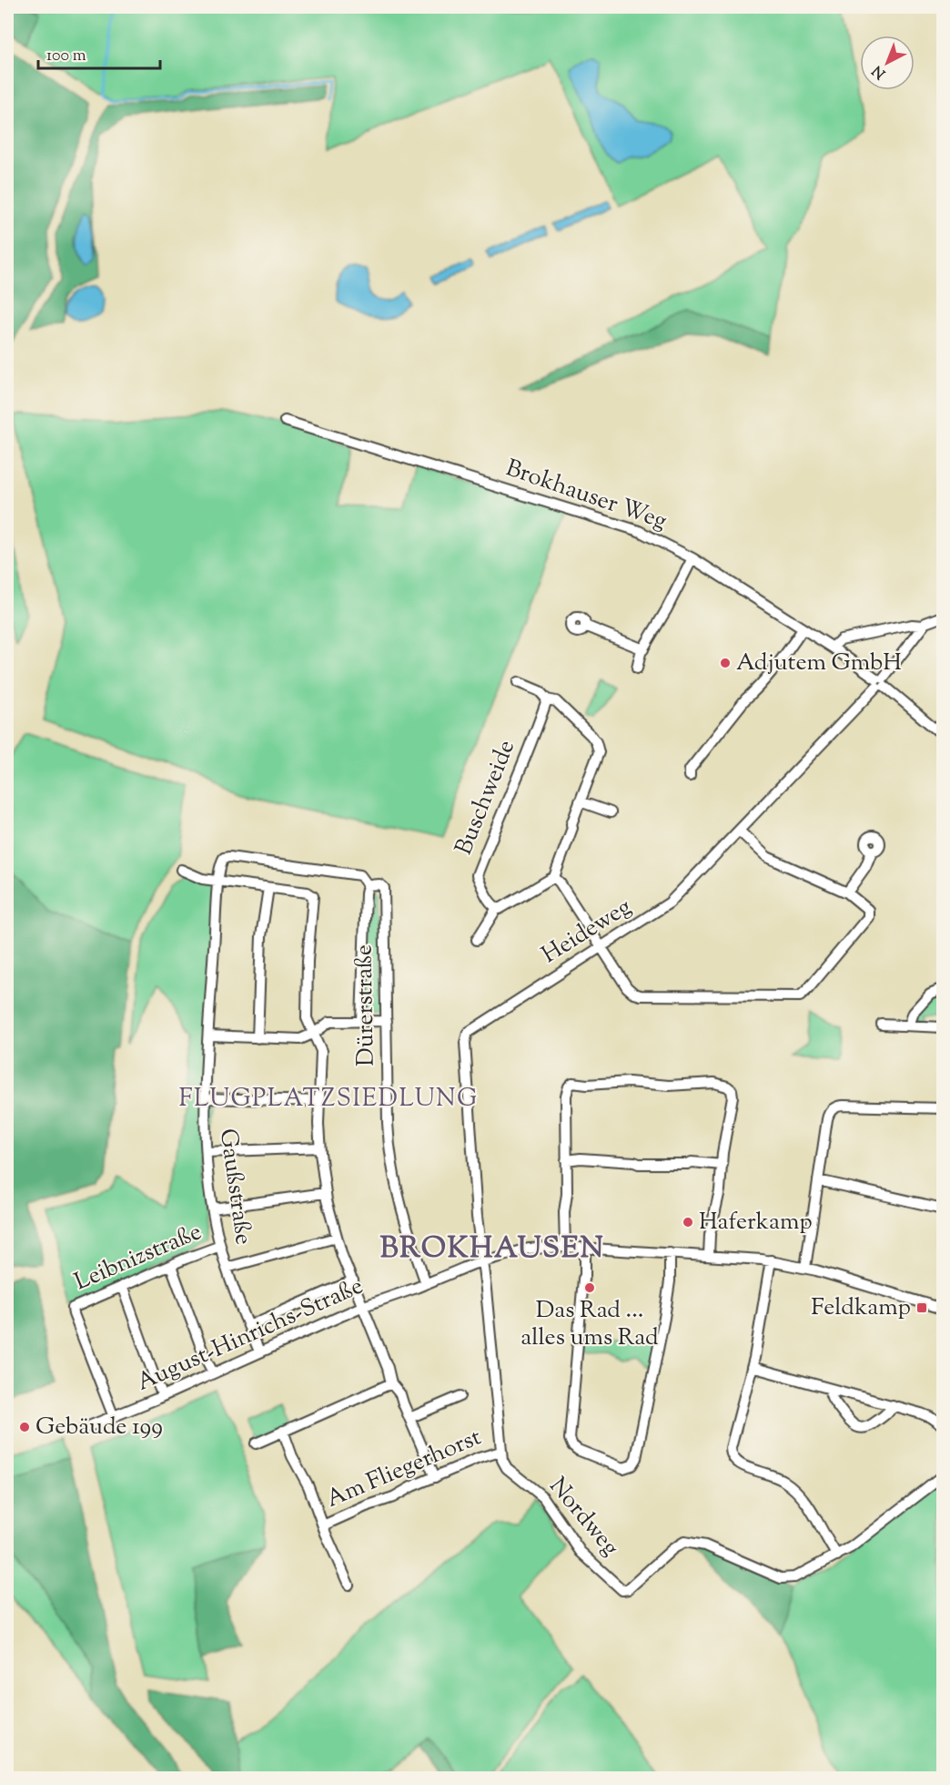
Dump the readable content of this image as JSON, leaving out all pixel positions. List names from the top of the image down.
{
  "streets": {
    "street": [
      "Brokhauser Weg",
      "Buschweide",
      "Heideweg",
      "Dürerstraße",
      "Gaußstraße",
      "Leibnizstraße",
      "August-Hinrichs-Straße",
      "Am Fliegerhorst",
      "Nordweg"
    ]
  },
  "crossings": [
    ["Brokhauser Weg", "Heideweg"],
    ["Heideweg", "August-Hinrichs-Straße"],
    ["Heideweg", "Nordweg"],
    ["Dürerstraße", "Gaußstraße"],
    ["Dürerstraße", "August-Hinrichs-Straße"],
    ["Gaußstraße", "Leibnizstraße"],
    ["Gaußstraße", "August-Hinrichs-Straße"],
    ["Leibnizstraße", "August-Hinrichs-Straße"],
    ["August-Hinrichs-Straße", "Nordweg"],
    ["Am Fliegerhorst", "Nordweg"]
  ],
  "districts": ["FLUGPLATZSIEDLUNG", "BROKHAUSEN"],
  "places": {
    "other": [
      "Adjutem GmbH",
      "Haferkamp",
      "Das Rad ... alles ums Rad",
      "Gebäude 199"
    ],
    "transit": ["Feldkamp"]
  },
  "scale_bar": "100 m",
  "north": "bottom left"
}
